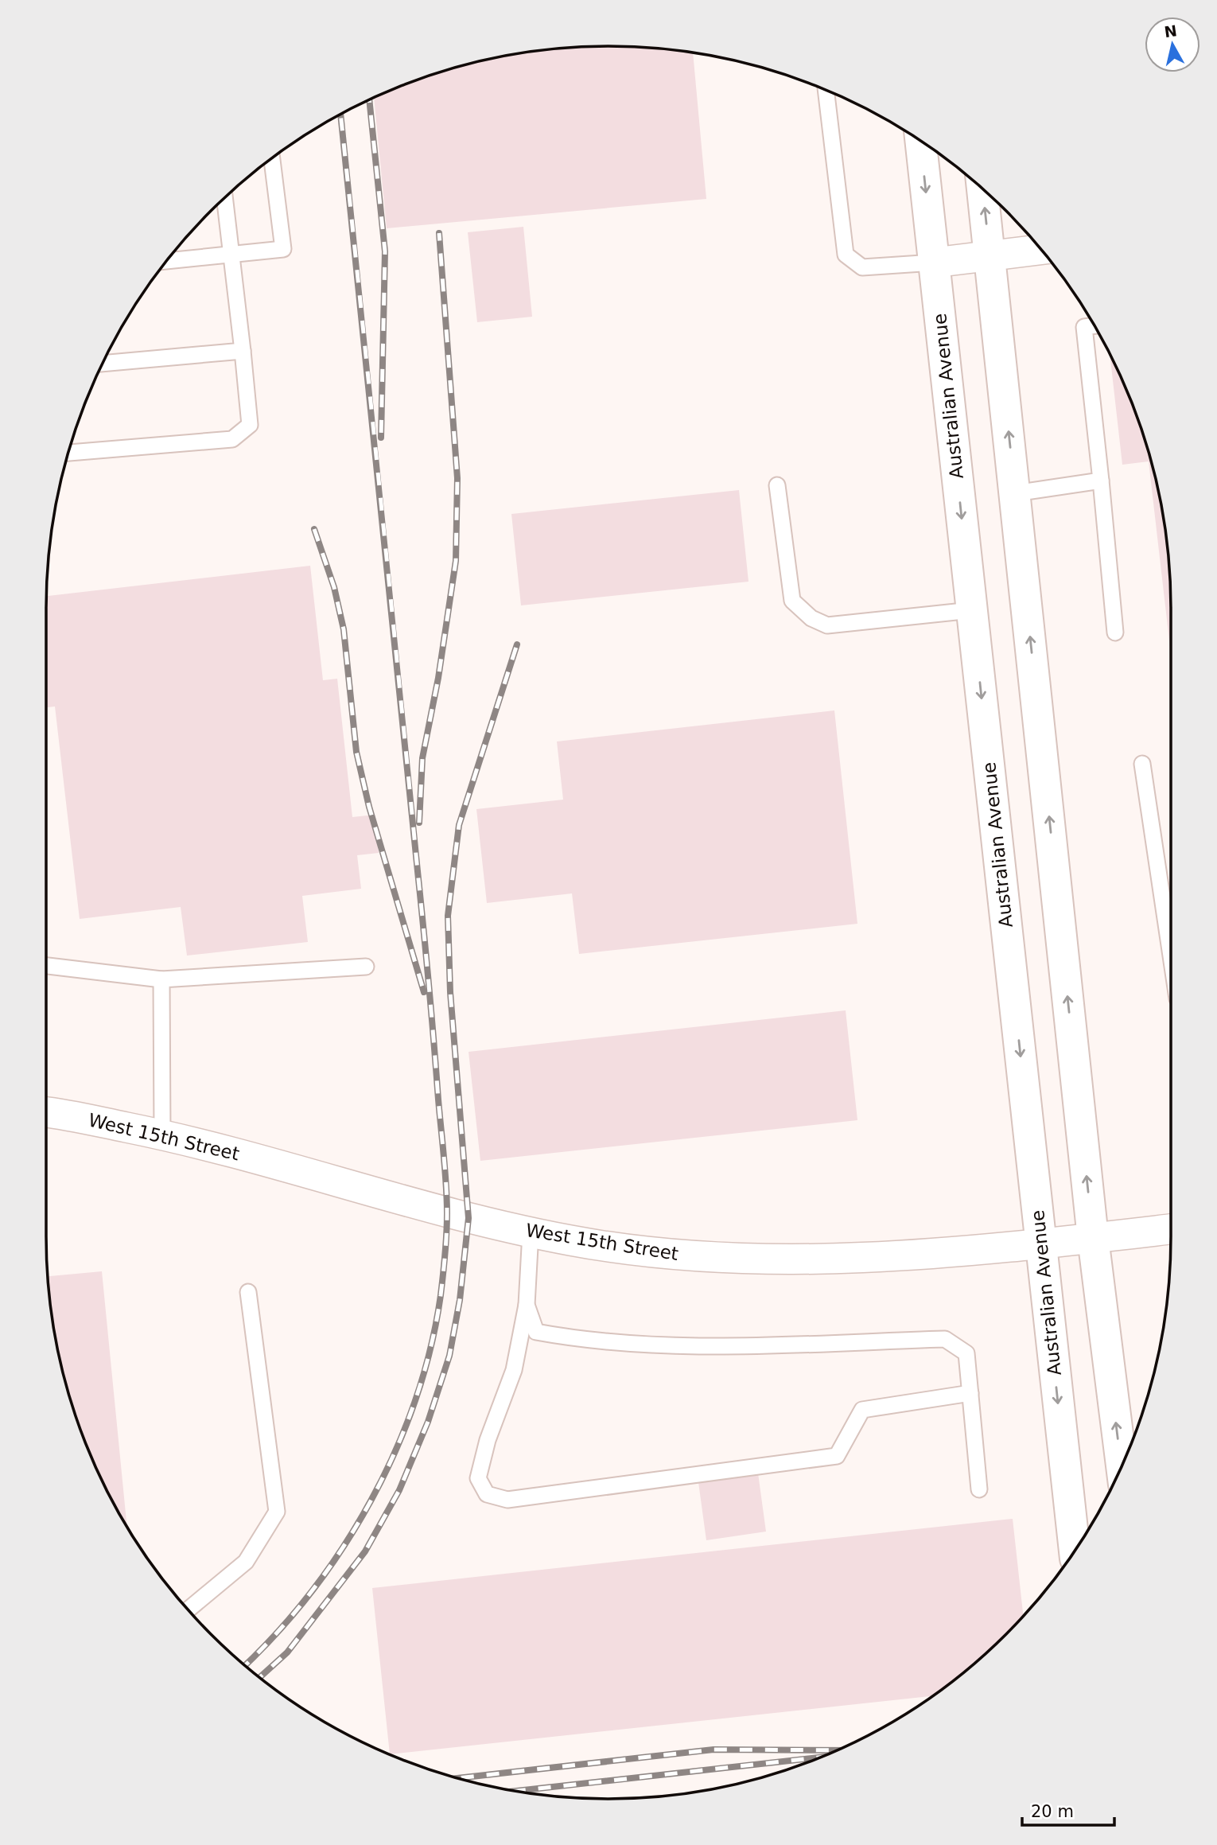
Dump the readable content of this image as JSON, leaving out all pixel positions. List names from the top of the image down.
{
  "streets": {
    "main road": ["Australian Avenue"],
    "street": ["West 15th Street"]
  },
  "crossings": [
    ["Australian Avenue", "West 15th Street"]
  ],
  "scale_bar": "20 m",
  "north": "top"
}
